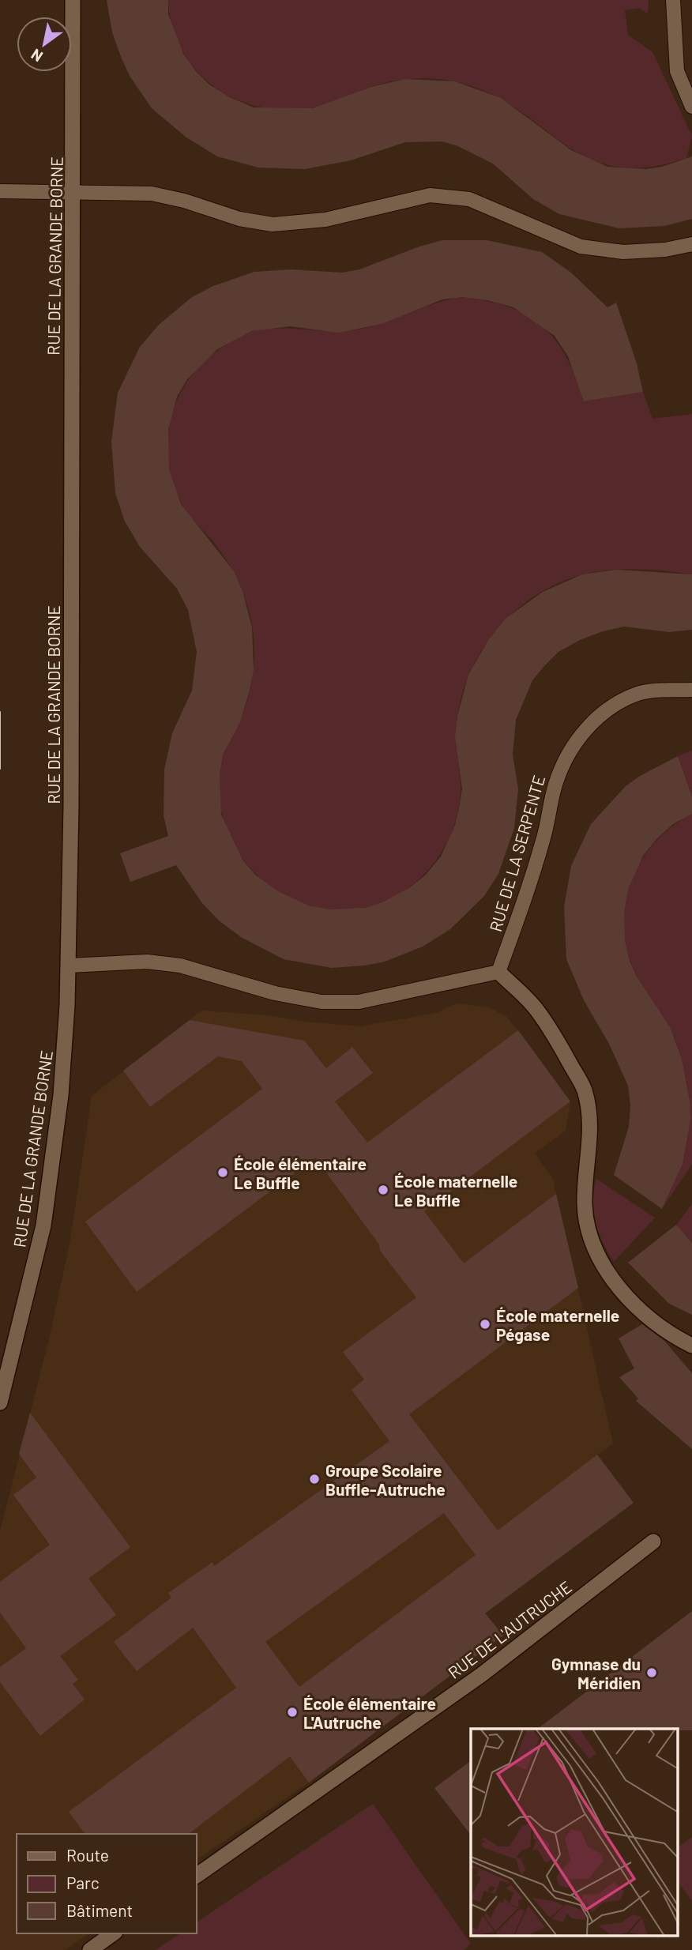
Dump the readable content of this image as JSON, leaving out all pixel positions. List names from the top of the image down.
{
  "streets": {
    "street": ["RUE DE LA GRANDE BORNE", "RUE DE L'AUTRUCHE"],
    "lane": ["RUE DE LA SERPENTE"]
  },
  "places": [
    "École élémentaire Le Buffle",
    "École maternelle Le Buffle",
    "École maternelle Pégase",
    "Groupe Scolaire Buffle-Autruche",
    "Gymnase du Méridien",
    "École élémentaire L'Autruche"
  ],
  "legend": ["Route", "Parc", "Bâtiment"],
  "north": "bottom left"
}
